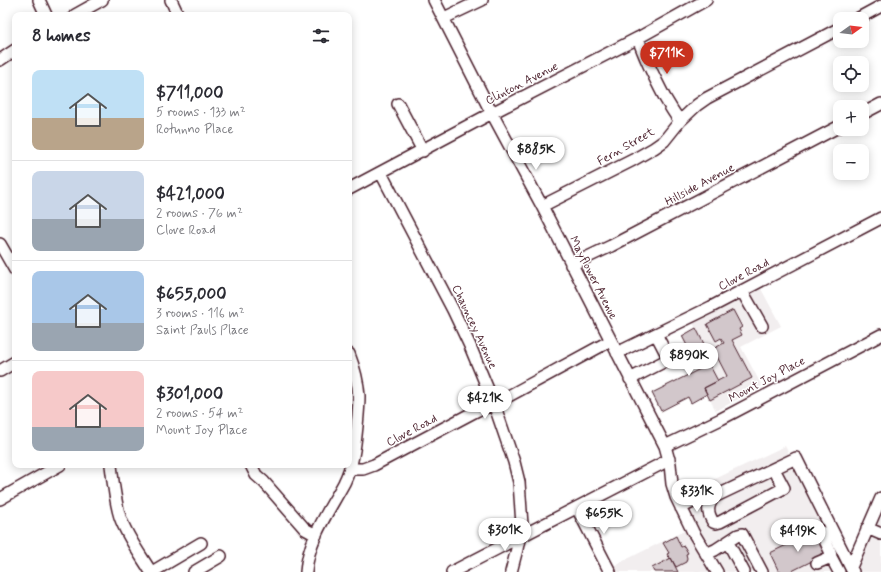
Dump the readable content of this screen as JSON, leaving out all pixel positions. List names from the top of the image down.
{
  "streets": {
    "street": [
      "Clinton Avenue",
      "Fern Street",
      "Hillside Avenue",
      "Clove Road",
      "Mayflower Avenue",
      "Chauncey Avenue",
      "Mount Joy Place"
    ]
  },
  "crossings": [
    ["Clinton Avenue", "Mayflower Avenue"],
    ["Clinton Avenue", "Chauncey Avenue"],
    ["Fern Street", "Mayflower Avenue"],
    ["Hillside Avenue", "Mayflower Avenue"],
    ["Clove Road", "Mayflower Avenue"],
    ["Clove Road", "Chauncey Avenue"],
    ["Mayflower Avenue", "Mount Joy Place"]
  ],
  "north": "right",
  "page": {
    "map_buttons": ["+", "−"],
    "heading": "8 homes",
    "price": [
      "$711K",
      "$885K",
      "$890K",
      "$421K",
      "$331K",
      "$655K",
      "$301K",
      "$419K"
    ],
    "list": [
      {
        "name": "$711,000",
        "note": "5 rooms · 133 m² · Rotunno Place"
      },
      {
        "name": "$421,000",
        "note": "2 rooms · 76 m² · Clove Road"
      },
      {
        "name": "$655,000",
        "note": "3 rooms · 116 m² · Saint Pauls Place"
      },
      {
        "name": "$301,000",
        "note": "2 rooms · 54 m² · Mount Joy Place"
      }
    ]
  }
}
